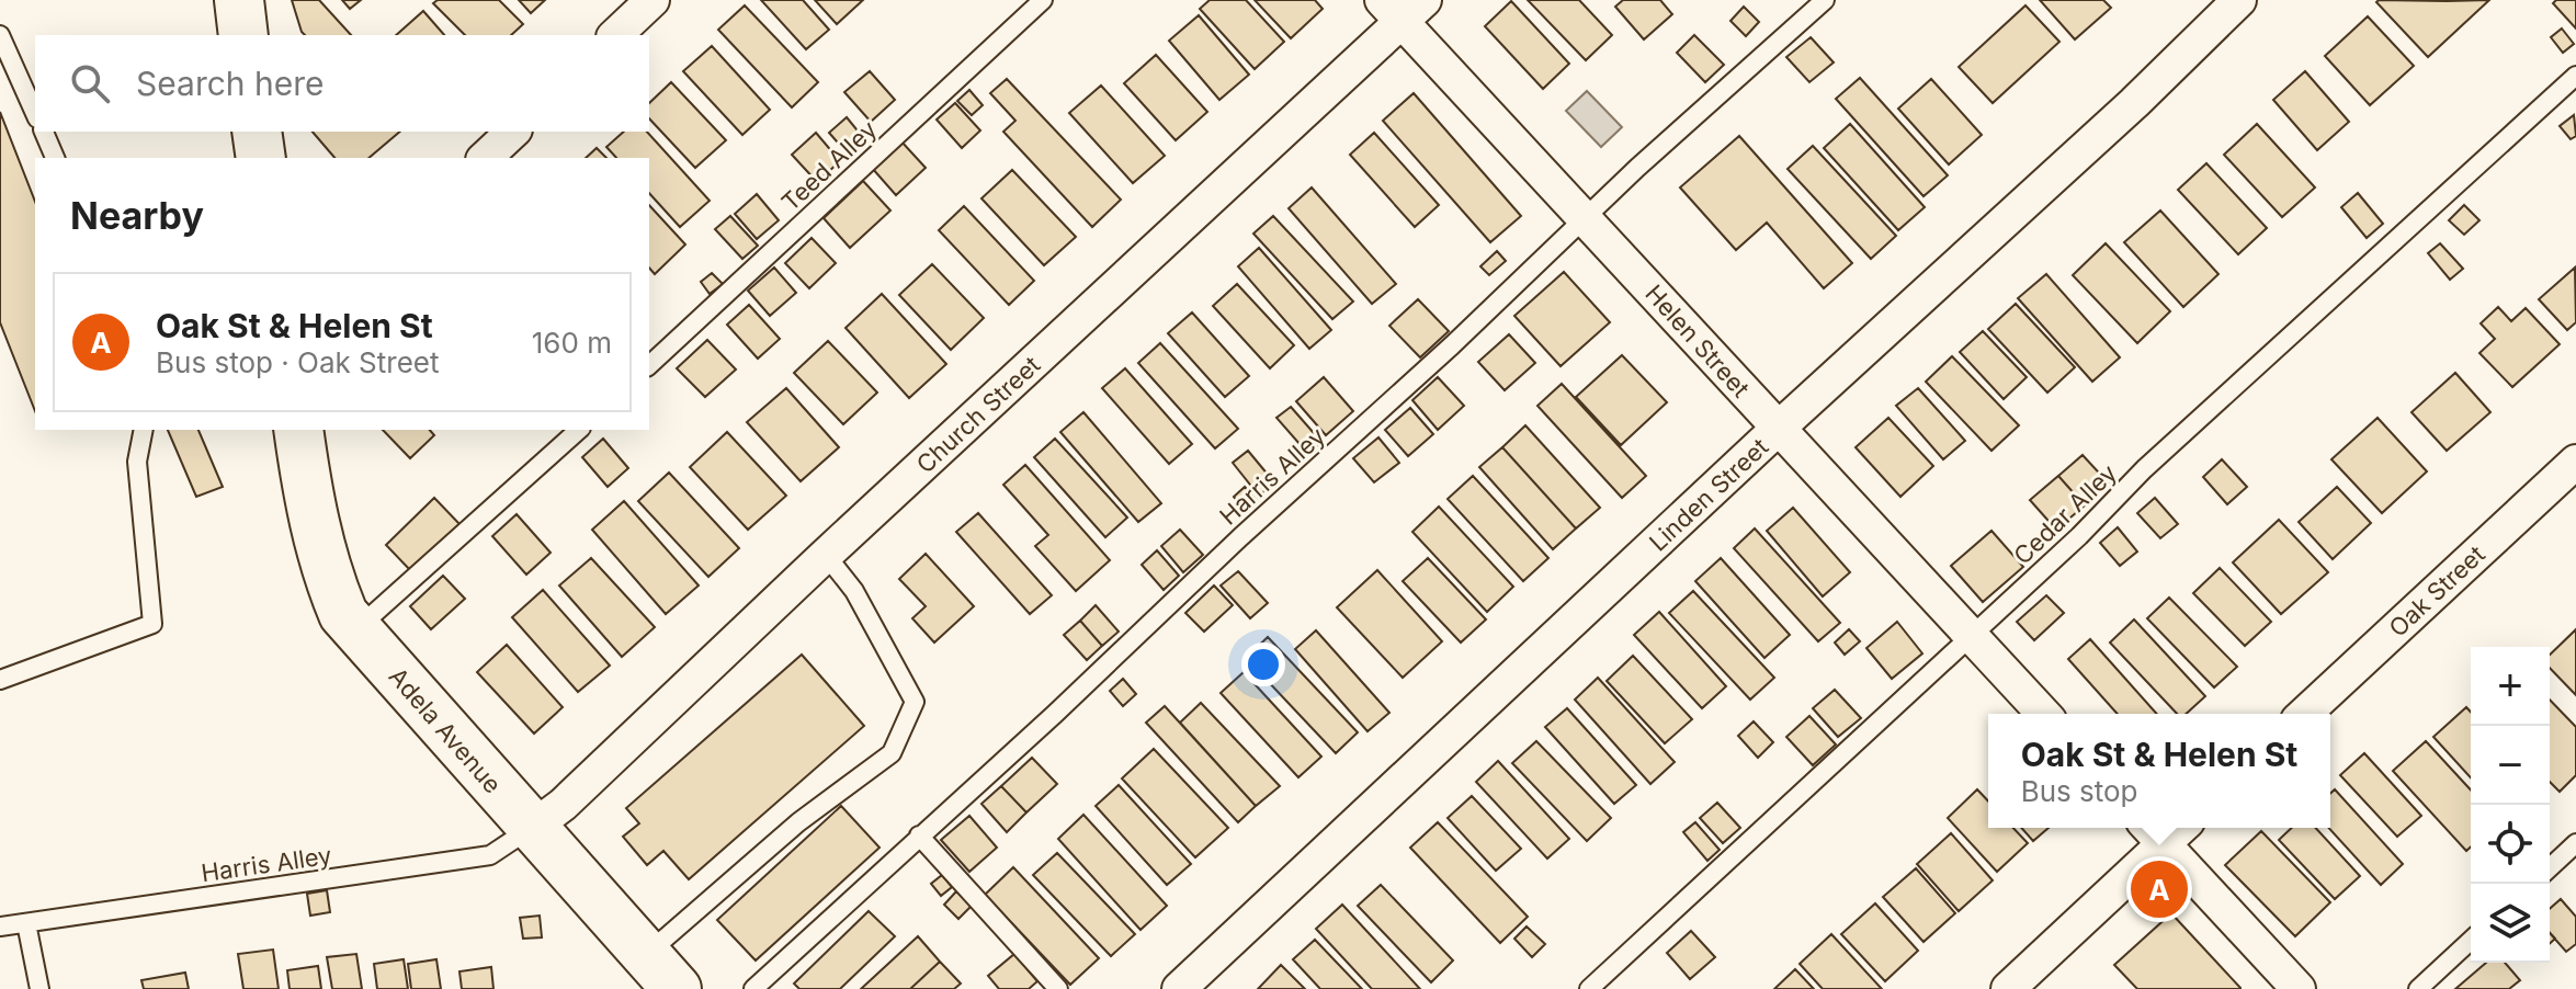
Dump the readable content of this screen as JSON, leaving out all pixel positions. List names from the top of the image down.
{
  "streets": {
    "street": [
      "Helen Street",
      "Church Street",
      "Linden Street",
      "Oak Street",
      "Adela Avenue"
    ],
    "lane": ["Teed Alley", "Harris Alley", "Cedar Alley"]
  },
  "crossings": [
    ["Helen Street", "Church Street"],
    ["Helen Street", "Harris Alley"],
    ["Helen Street", "Linden Street"],
    ["Helen Street", "Cedar Alley"],
    ["Church Street", "Harris Alley"],
    ["Church Street", "Adela Avenue"],
    ["Harris Alley", "Adela Avenue"]
  ],
  "page": {
    "search": "Search here",
    "heading": "Nearby",
    "list": [
      {
        "mark": "A",
        "name": "Oak St & Helen St",
        "note": "Bus stop · Oak Street",
        "value": "160 m"
      }
    ],
    "map_buttons": ["+", "−"],
    "popup": ["Oak St & Helen St", "Bus stop"],
    "pins": "A"
  }
}
